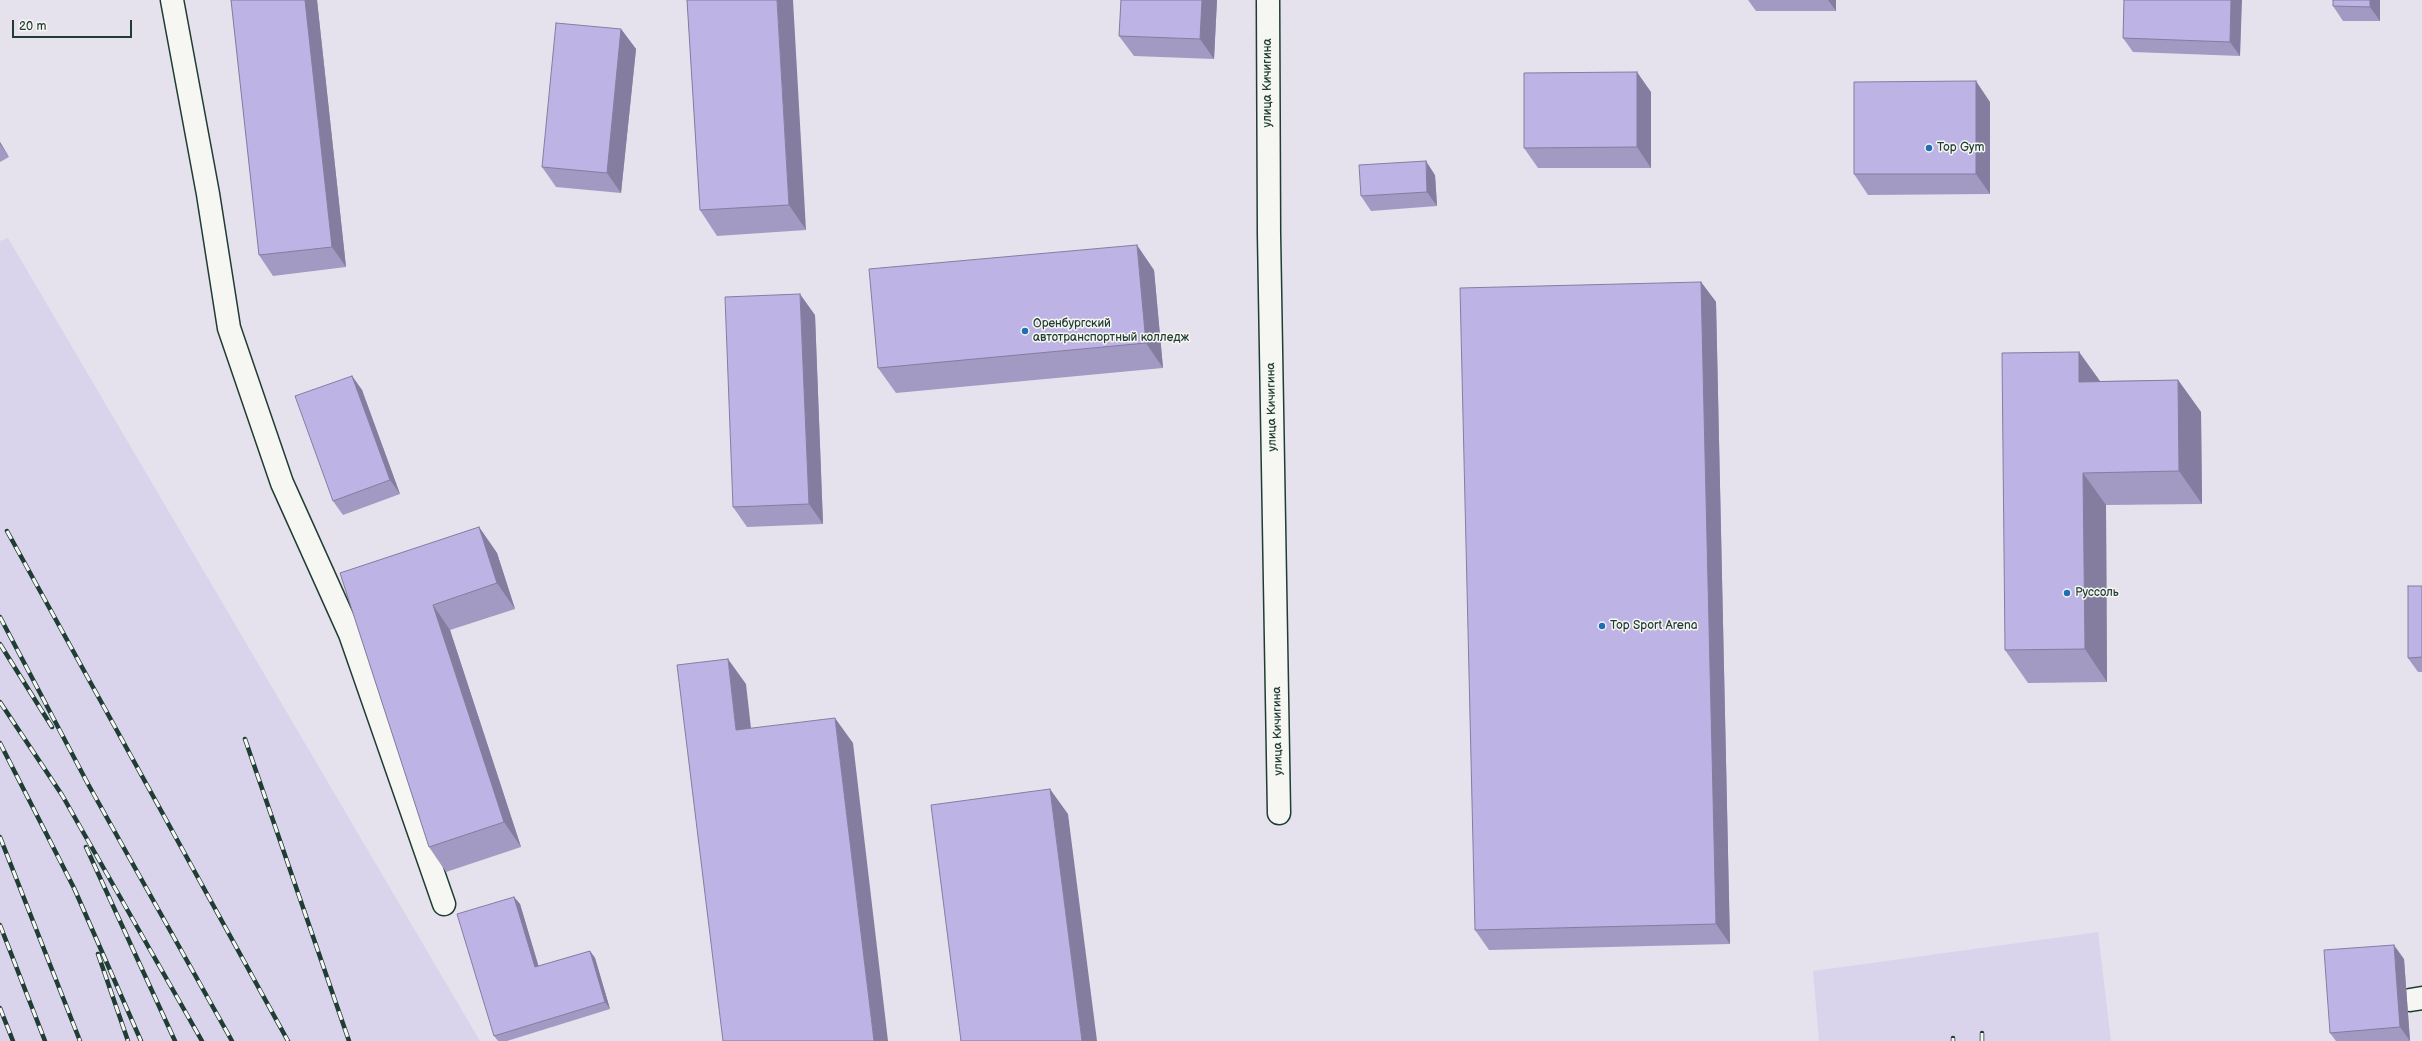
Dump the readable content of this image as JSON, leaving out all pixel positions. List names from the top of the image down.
{
  "streets": {
    "street": ["улица Кичигина"]
  },
  "places": [
    "Top Gym",
    "Оренбургский автотранспортный колледж",
    "Руссоль",
    "Top Sport Arena"
  ],
  "scale_bar": "20 m"
}
